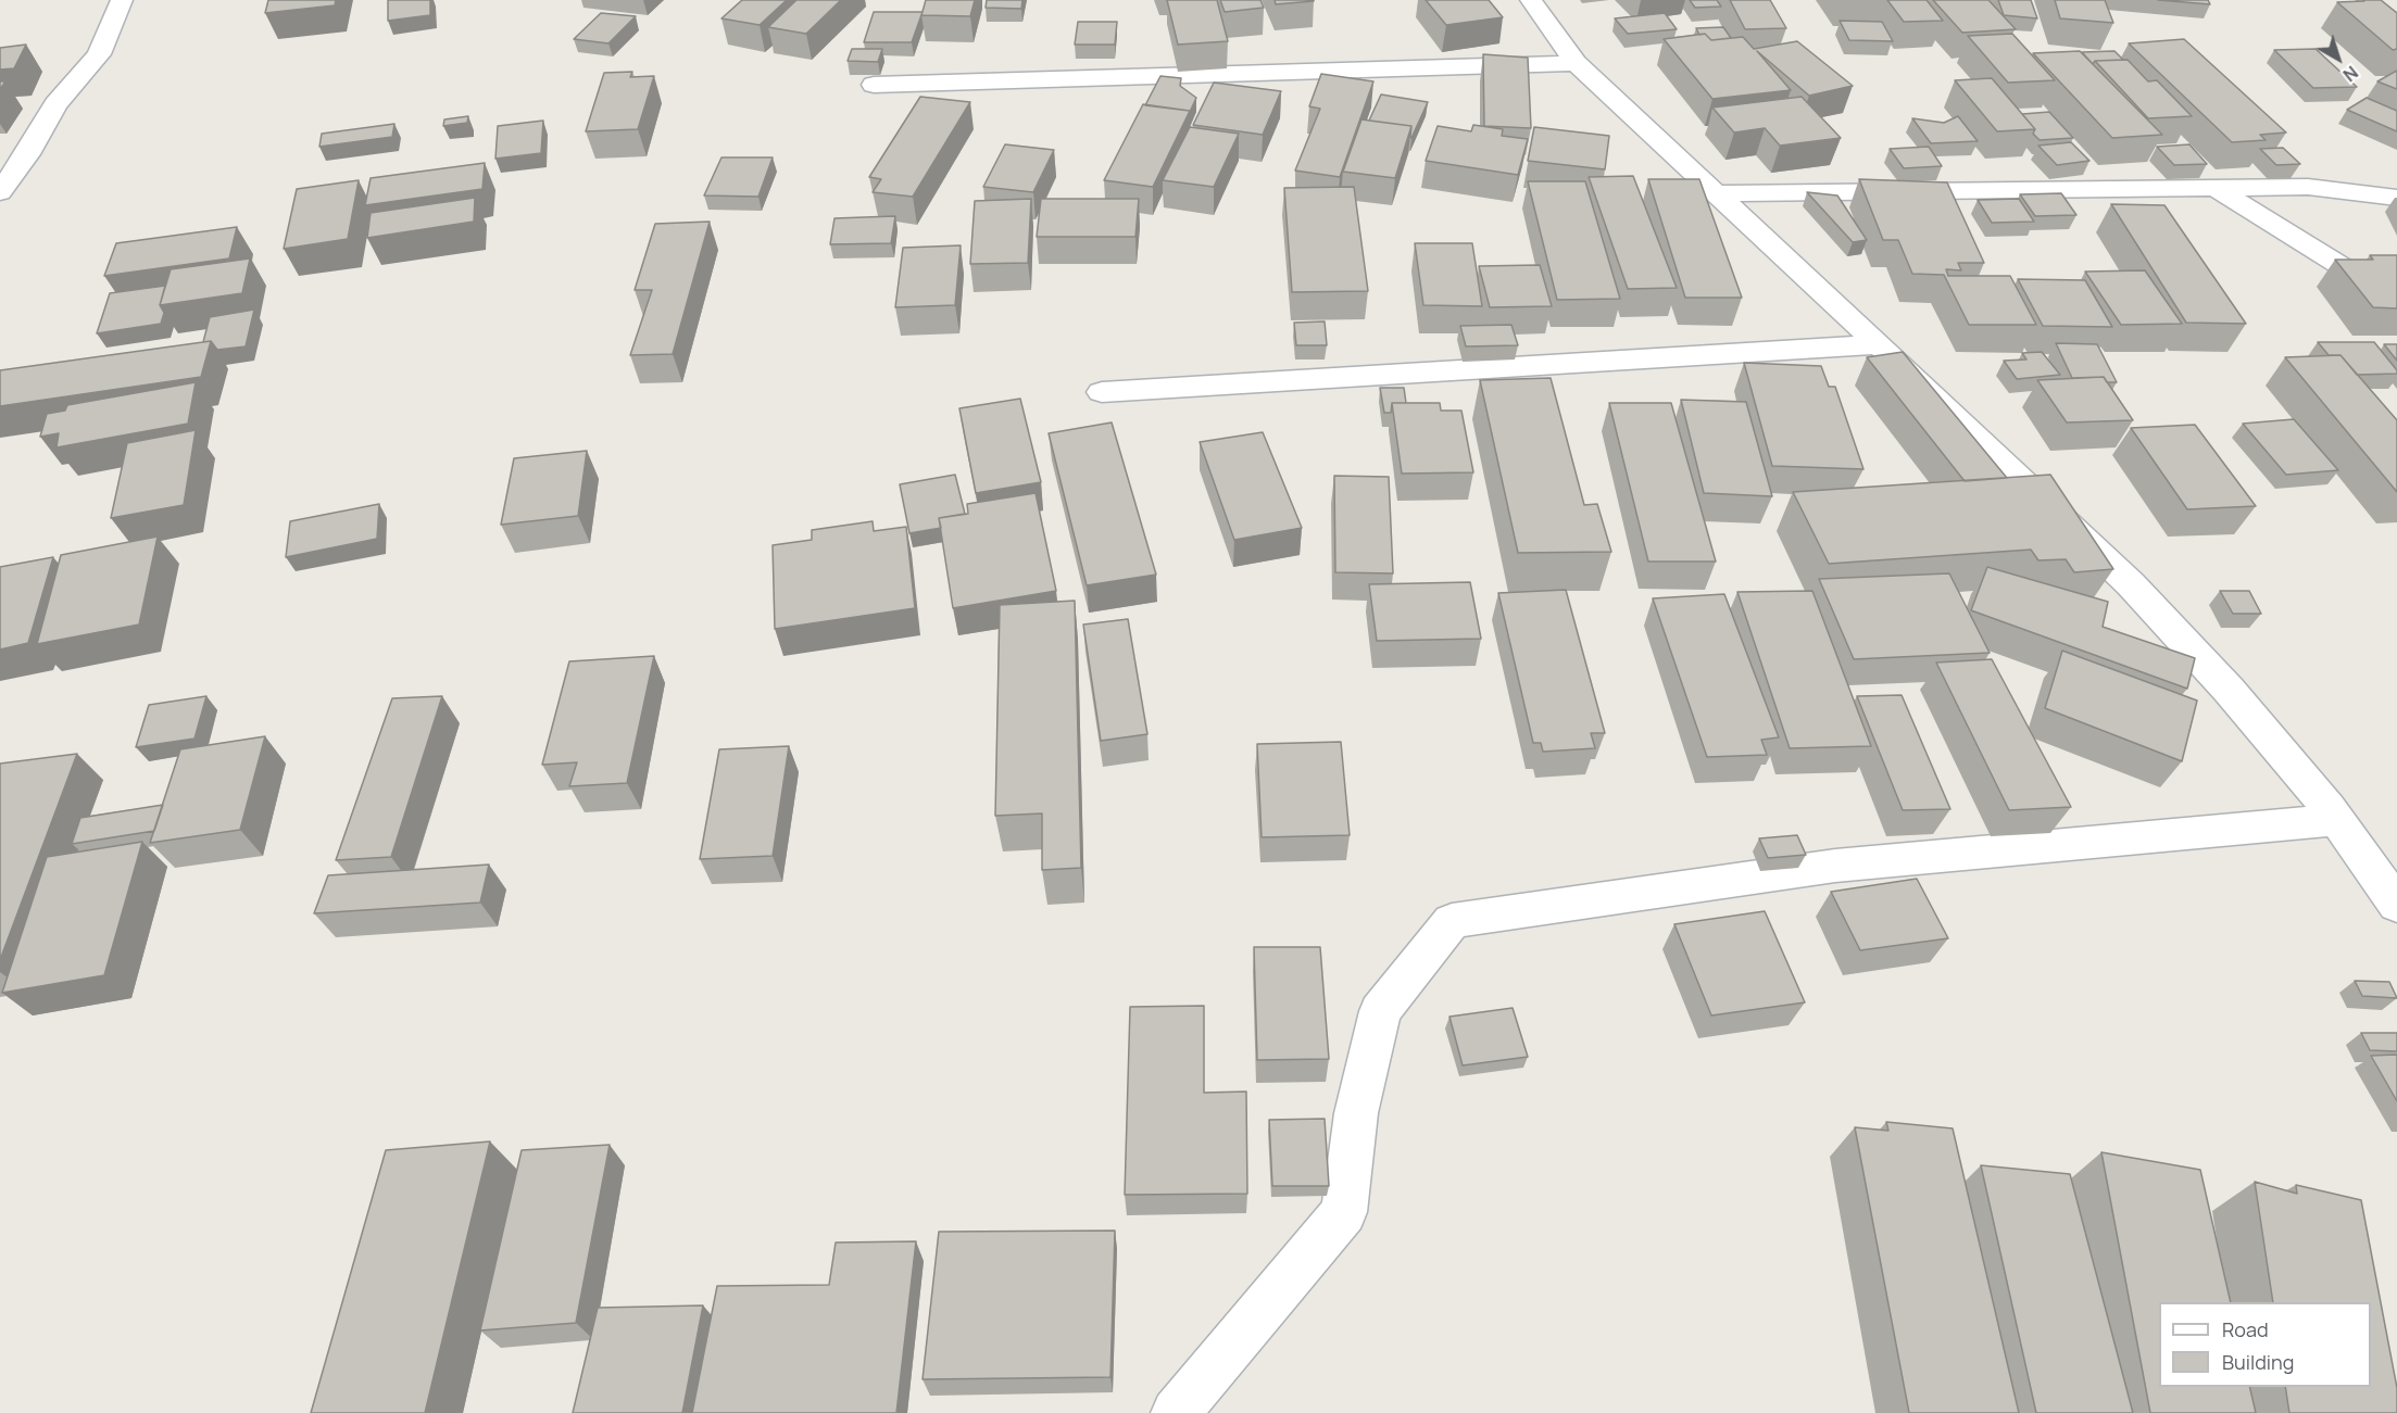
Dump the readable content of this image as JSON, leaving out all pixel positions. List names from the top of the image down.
{
  "legend": ["Road", "Building"],
  "north": "bottom right"
}
